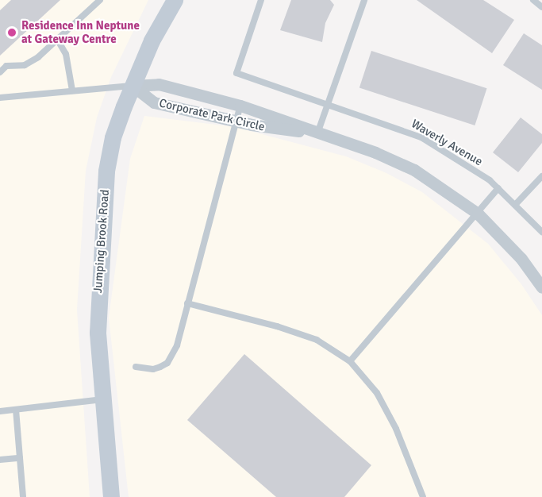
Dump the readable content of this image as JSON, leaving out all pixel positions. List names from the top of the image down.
{
  "streets": {
    "street": ["Corporate Park Circle", "Jumping Brook Road"],
    "lane": ["Waverly Avenue"]
  },
  "crossings": [
    ["Corporate Park Circle", "Jumping Brook Road"]
  ],
  "places": ["Residence Inn Neptune at Gateway Centre"]
}
